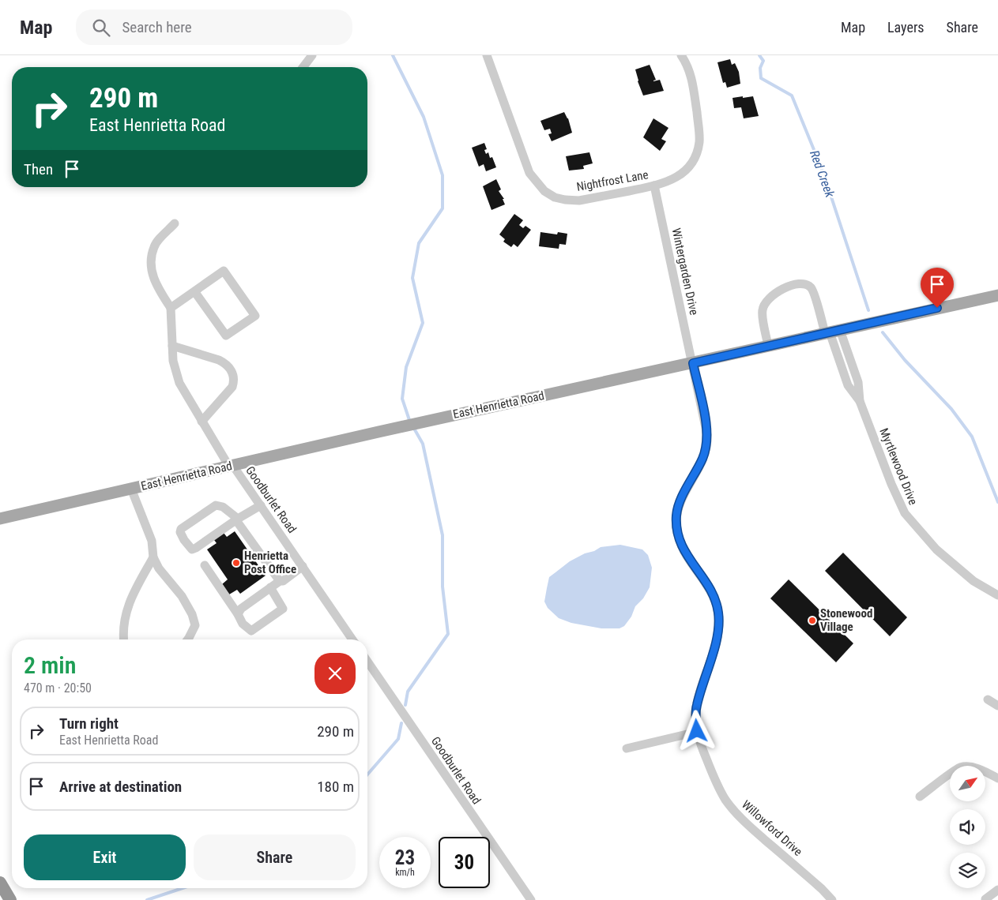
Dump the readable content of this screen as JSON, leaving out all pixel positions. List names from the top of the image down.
{
  "streets": {
    "main road": ["East Henrietta Road"],
    "street": [
      "Nightfrost Lane",
      "Wintergarden Drive",
      "Myrtlewood Drive",
      "Goodburlet Road",
      "Willowford Drive"
    ]
  },
  "crossings": [
    ["Nightfrost Lane", "Wintergarden Drive"],
    ["Wintergarden Drive", "East Henrietta Road"],
    ["Wintergarden Drive", "Willowford Drive"],
    ["East Henrietta Road", "Myrtlewood Drive"],
    ["East Henrietta Road", "Goodburlet Road"],
    ["East Henrietta Road", "Willowford Drive"]
  ],
  "water": ["Red Creek"],
  "places": ["Henrietta Post Office", "Stonewood Village"],
  "north": "top right",
  "page": {
    "header": "Map",
    "search": "Search here",
    "nav": ["Map", "Layers", "Share"],
    "turn": ["290 m", "East Henrietta Road"],
    "then": "Then",
    "heading": ["2 min", "470 m · 20:50"],
    "list": [
      {
        "name": "Turn right",
        "note": "East Henrietta Road",
        "value": "290 m"
      },
      {
        "name": "Arrive at destination",
        "value": "180 m"
      }
    ],
    "buttons": ["Exit", "Share"],
    "speed": "23 km/h",
    "limit": "30"
  }
}
